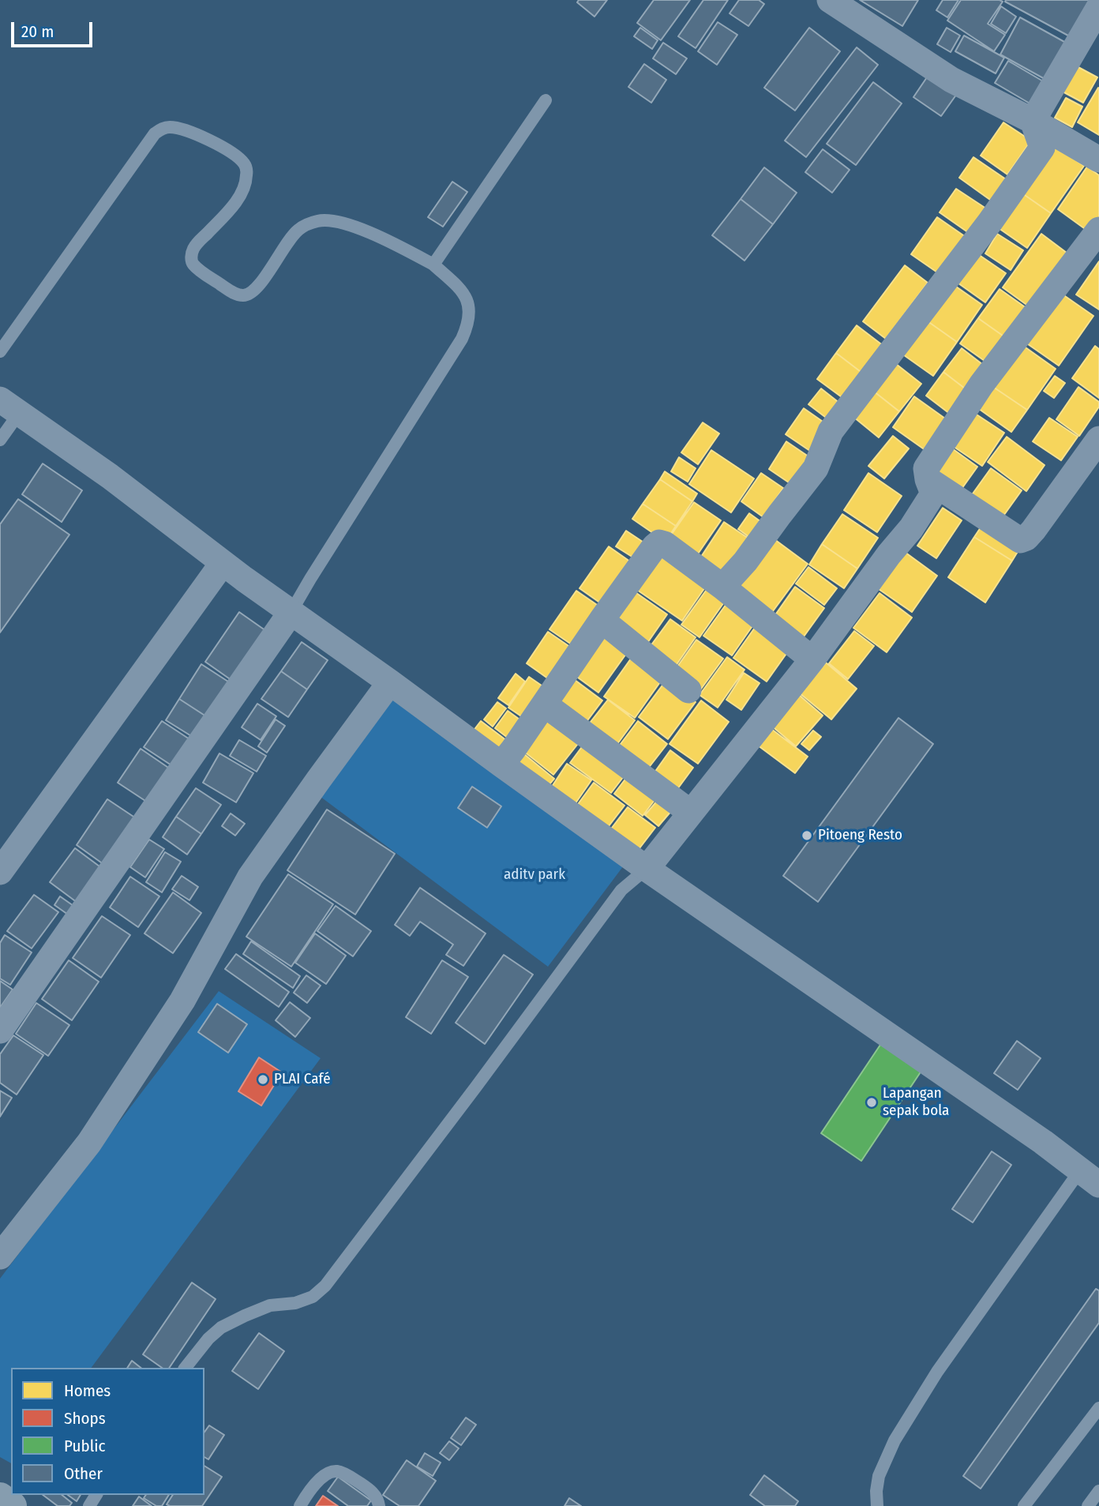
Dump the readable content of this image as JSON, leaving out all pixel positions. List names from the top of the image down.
{
  "parks": ["aditv park"],
  "places": ["Pitoeng Resto", "PLAI Café", "Lapangan sepak bola"],
  "legend": [
    "Homes",
    "Shops",
    "Public",
    "Other"
  ],
  "scale_bar": "20 m"
}
